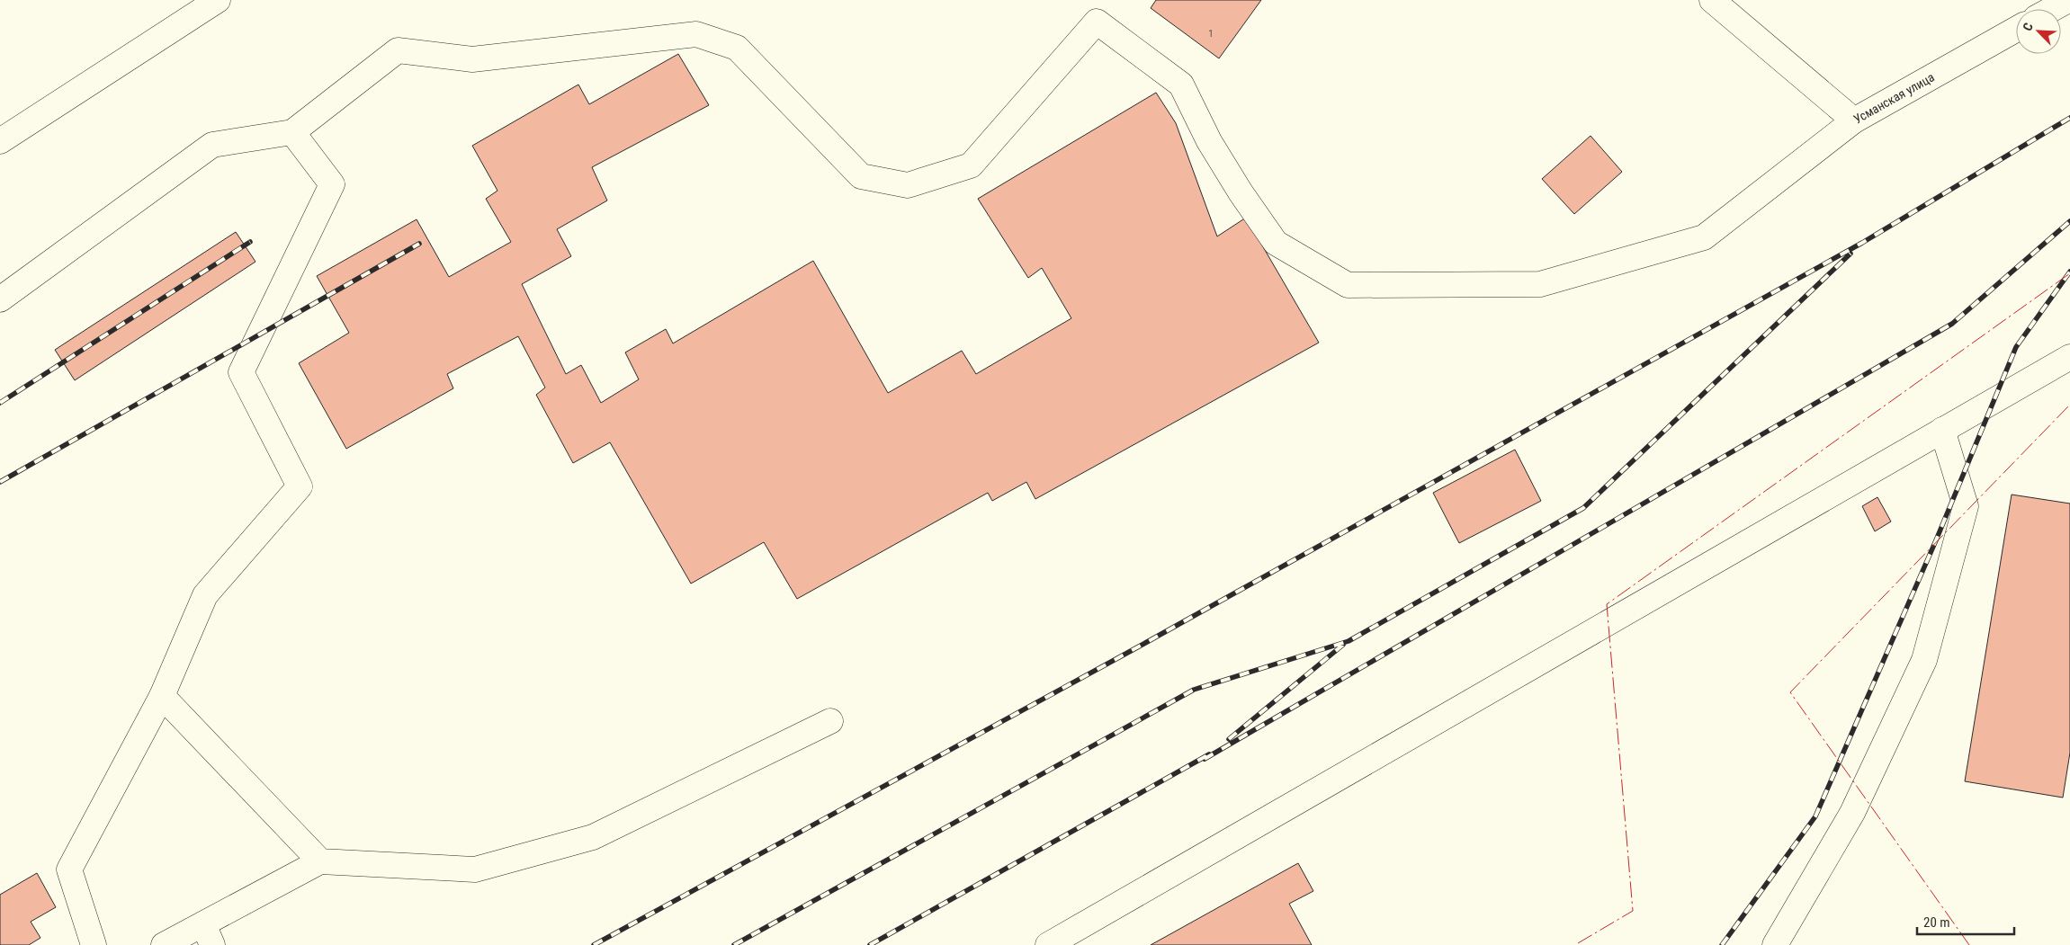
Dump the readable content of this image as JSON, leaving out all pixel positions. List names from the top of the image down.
{
  "streets": {
    "street": ["Усманская улица"]
  },
  "house_numbers": ["1"],
  "scale_bar": "20 m",
  "north": "top left"
}
